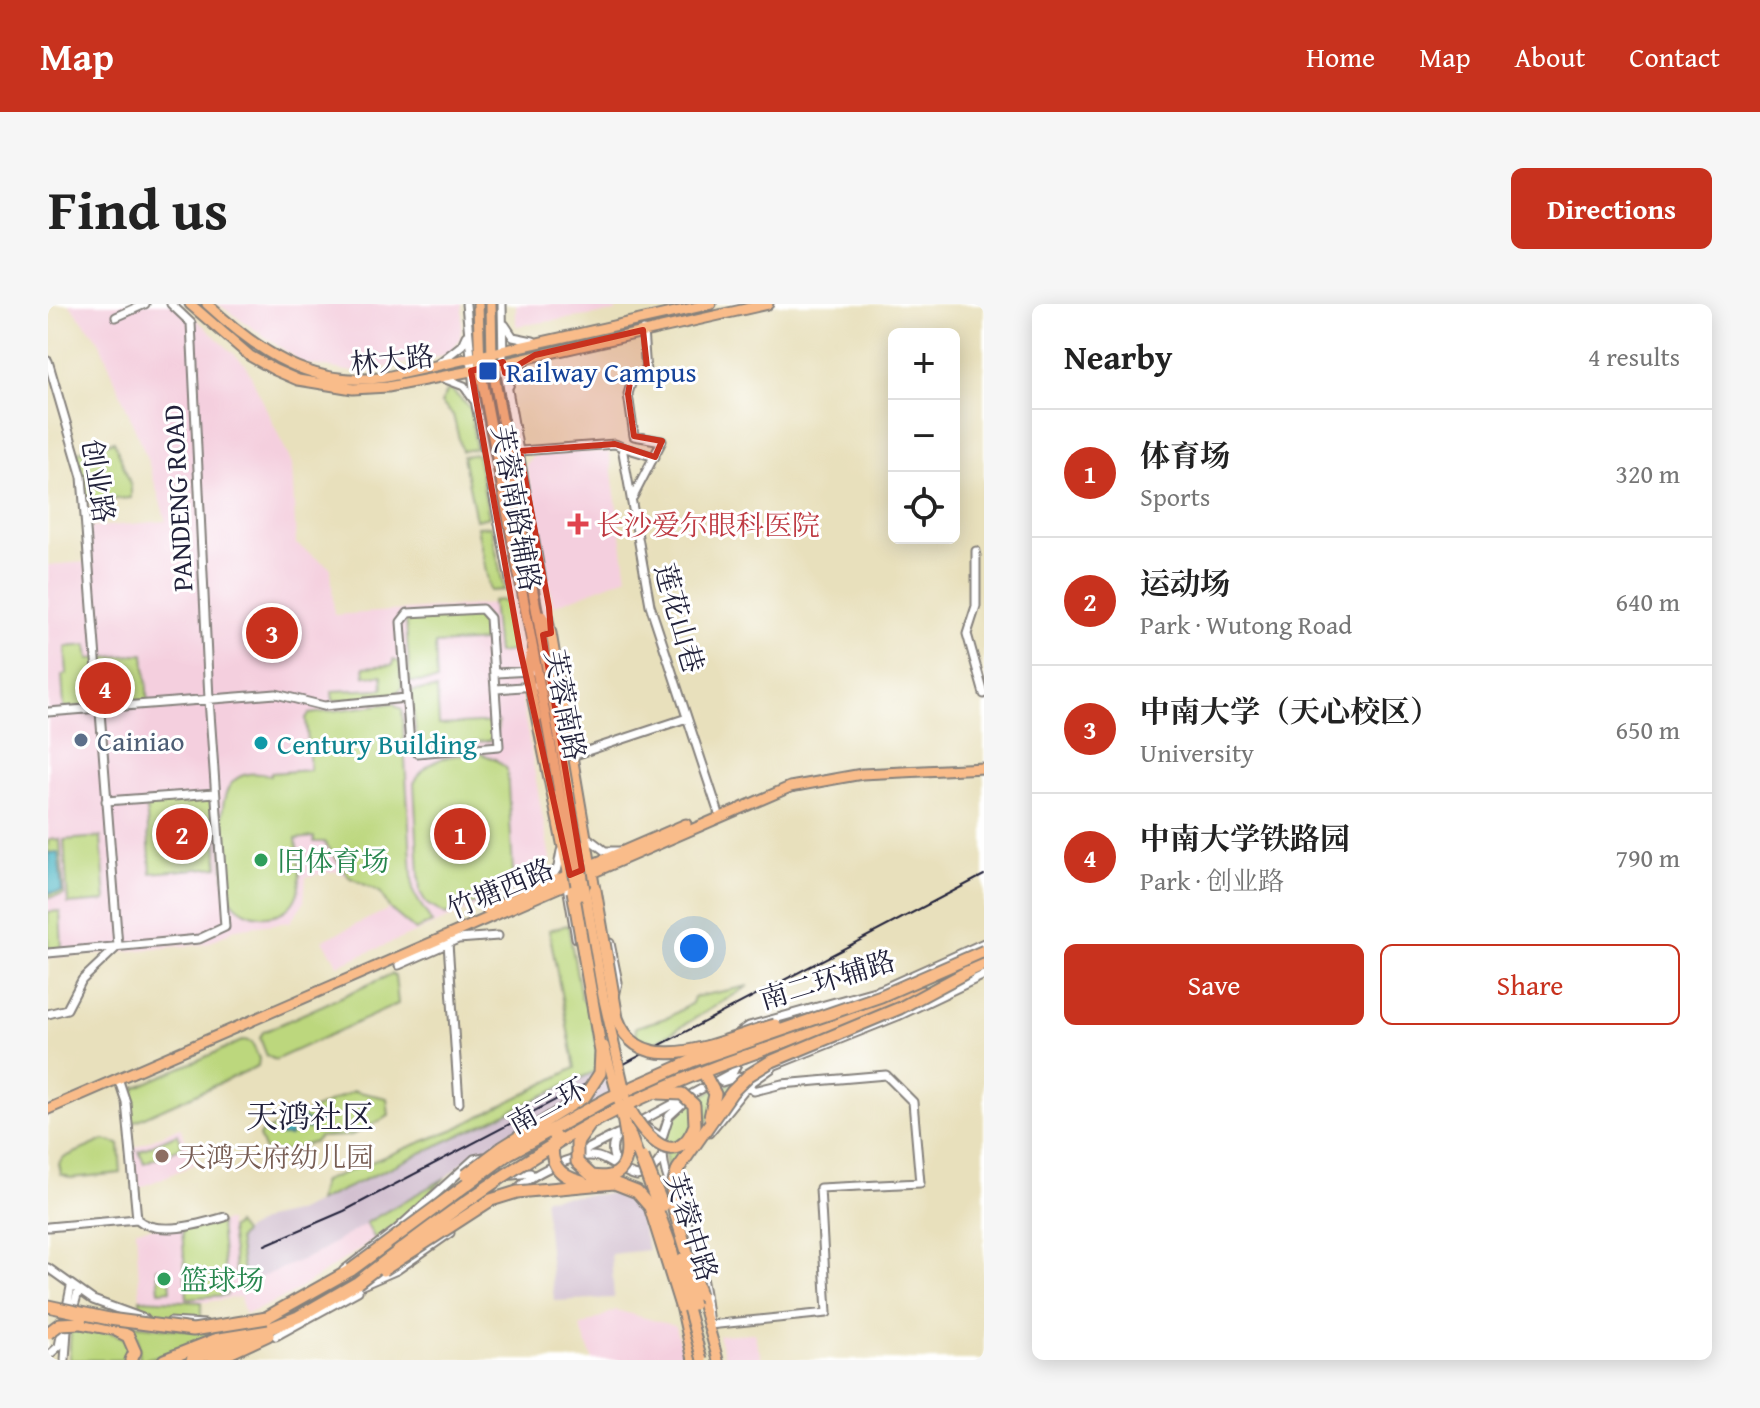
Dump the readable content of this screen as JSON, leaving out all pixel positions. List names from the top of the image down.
{
  "streets": {
    "highway": ["南二环"],
    "main road": [
      "林大路",
      "芙蓉南路",
      "竹塘西路",
      "芙蓉中路"
    ],
    "street": [
      "创业路",
      "PANDENG ROAD",
      "芙蓉南路辅路",
      "莲花山巷",
      "南二环辅路"
    ]
  },
  "crossings": [
    ["林大路", "芙蓉南路辅路"],
    ["林大路", "芙蓉南路"],
    ["创业路", "PANDENG ROAD"],
    ["芙蓉南路辅路", "芙蓉南路"],
    ["莲花山巷", "竹塘西路"],
    ["芙蓉南路", "芙蓉中路"]
  ],
  "districts": ["天鸿社区"],
  "places": {
    "transit": ["Railway Campus"],
    "health": ["长沙爱尔眼科医院"],
    "other": [
      "Cainiao",
      "Century Building",
      "旧体育场",
      "天鸿天府幼儿园",
      "篮球场"
    ]
  },
  "page": {
    "header": "Map",
    "nav": [
      "Home",
      "Map",
      "About",
      "Contact"
    ],
    "title": "Find us",
    "buttons": [
      "Directions",
      ["Save", "Share"]
    ],
    "heading": ["Nearby", "4 results"],
    "map_buttons": ["+", "−"],
    "list": [
      {
        "mark": "1",
        "name": "体育场",
        "note": "Sports",
        "value": "320 m"
      },
      {
        "mark": "2",
        "name": "运动场",
        "note": "Park · Wutong Road",
        "value": "640 m"
      },
      {
        "mark": "3",
        "name": "中南大学（天心校区）",
        "note": "University",
        "value": "650 m"
      },
      {
        "mark": "4",
        "name": "中南大学铁路园",
        "note": "Park · 创业路",
        "value": "790 m"
      }
    ],
    "pins": [
      "3",
      "4",
      "1",
      "2"
    ]
  }
}
